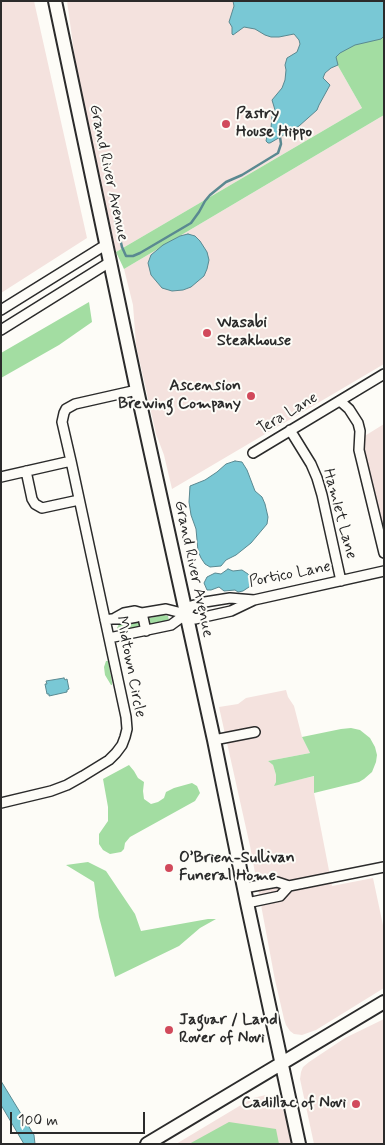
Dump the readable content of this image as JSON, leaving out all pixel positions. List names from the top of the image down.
{
  "streets": {
    "main road": ["Grand River Avenue"],
    "street": [
      "Tera Lane",
      "Hamlet Lane",
      "Portico Lane",
      "Midtown Circle"
    ]
  },
  "crossings": [
    ["Grand River Avenue", "Portico Lane"],
    ["Grand River Avenue", "Midtown Circle"],
    ["Tera Lane", "Hamlet Lane"],
    ["Hamlet Lane", "Portico Lane"],
    ["Portico Lane", "Midtown Circle"]
  ],
  "places": [
    "Pastry House Hippo",
    "Wasabi Steakhouse",
    "Ascension Brewing Company",
    "O’Brien-Sullivan Funeral Home",
    "Jaguar / Land Rover of Novi",
    "Cadillac of Novi"
  ],
  "scale_bar": "100 m"
}
